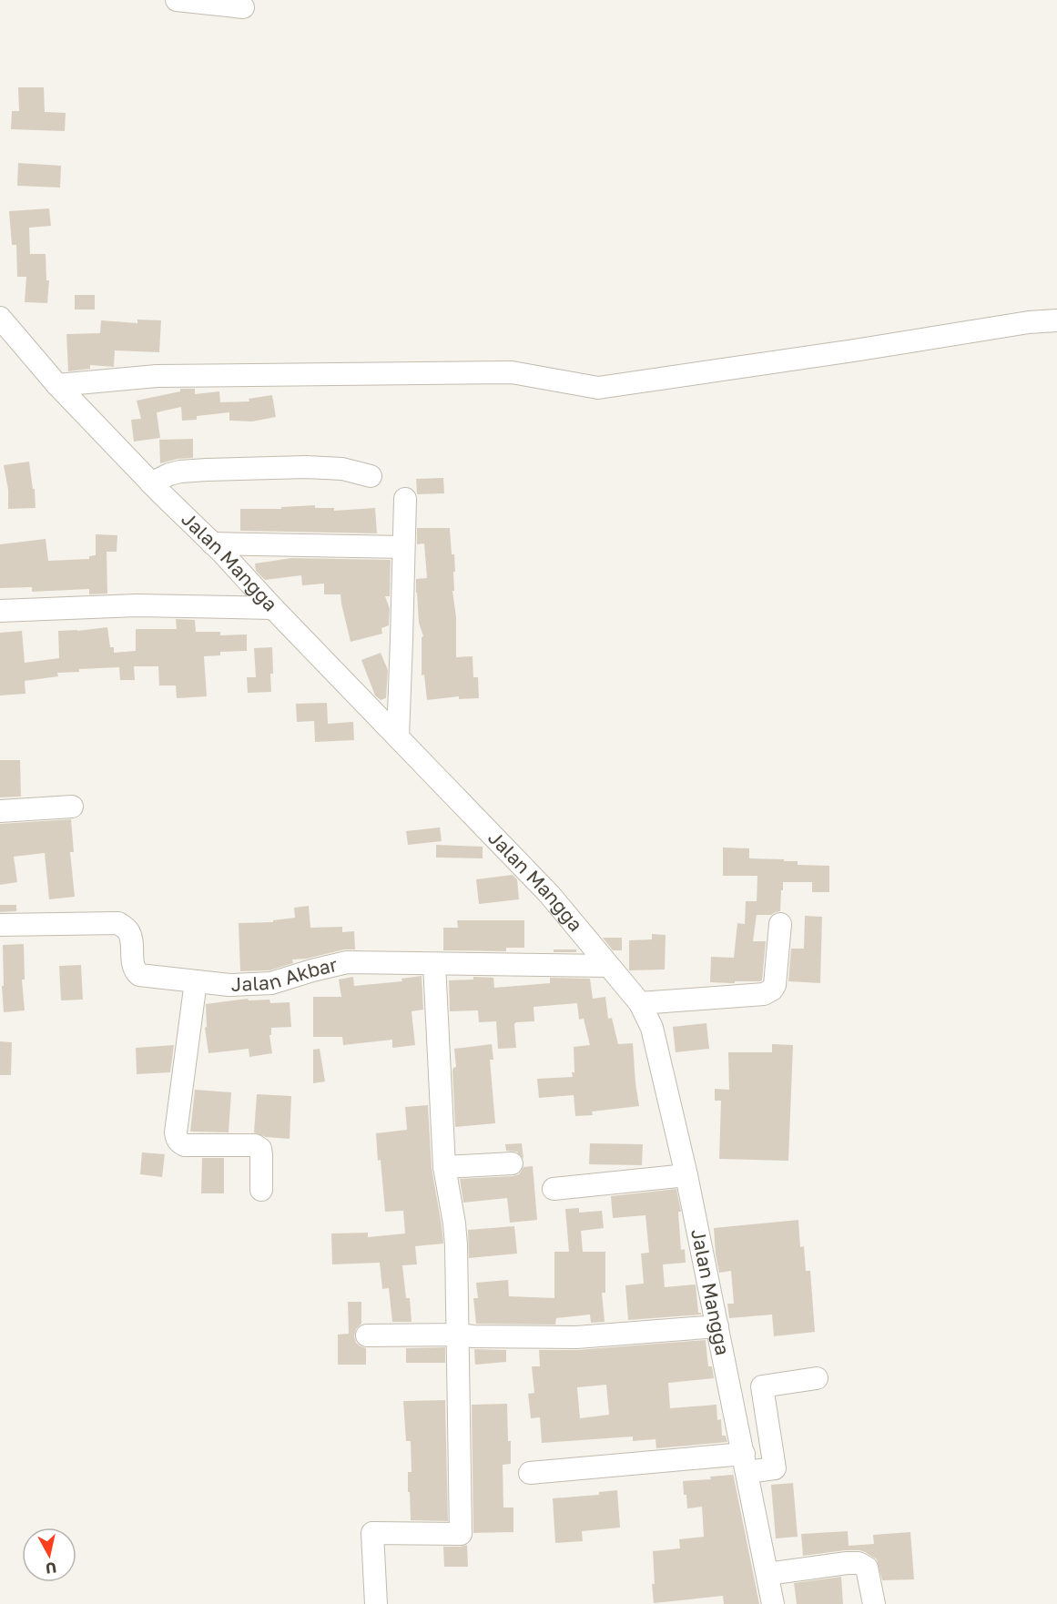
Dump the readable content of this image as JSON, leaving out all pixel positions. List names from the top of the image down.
{
  "streets": {
    "street": ["Jalan Mangga", "Jalan Akbar"]
  },
  "crossings": [
    ["Jalan Mangga", "Jalan Akbar"]
  ],
  "north": "bottom"
}
